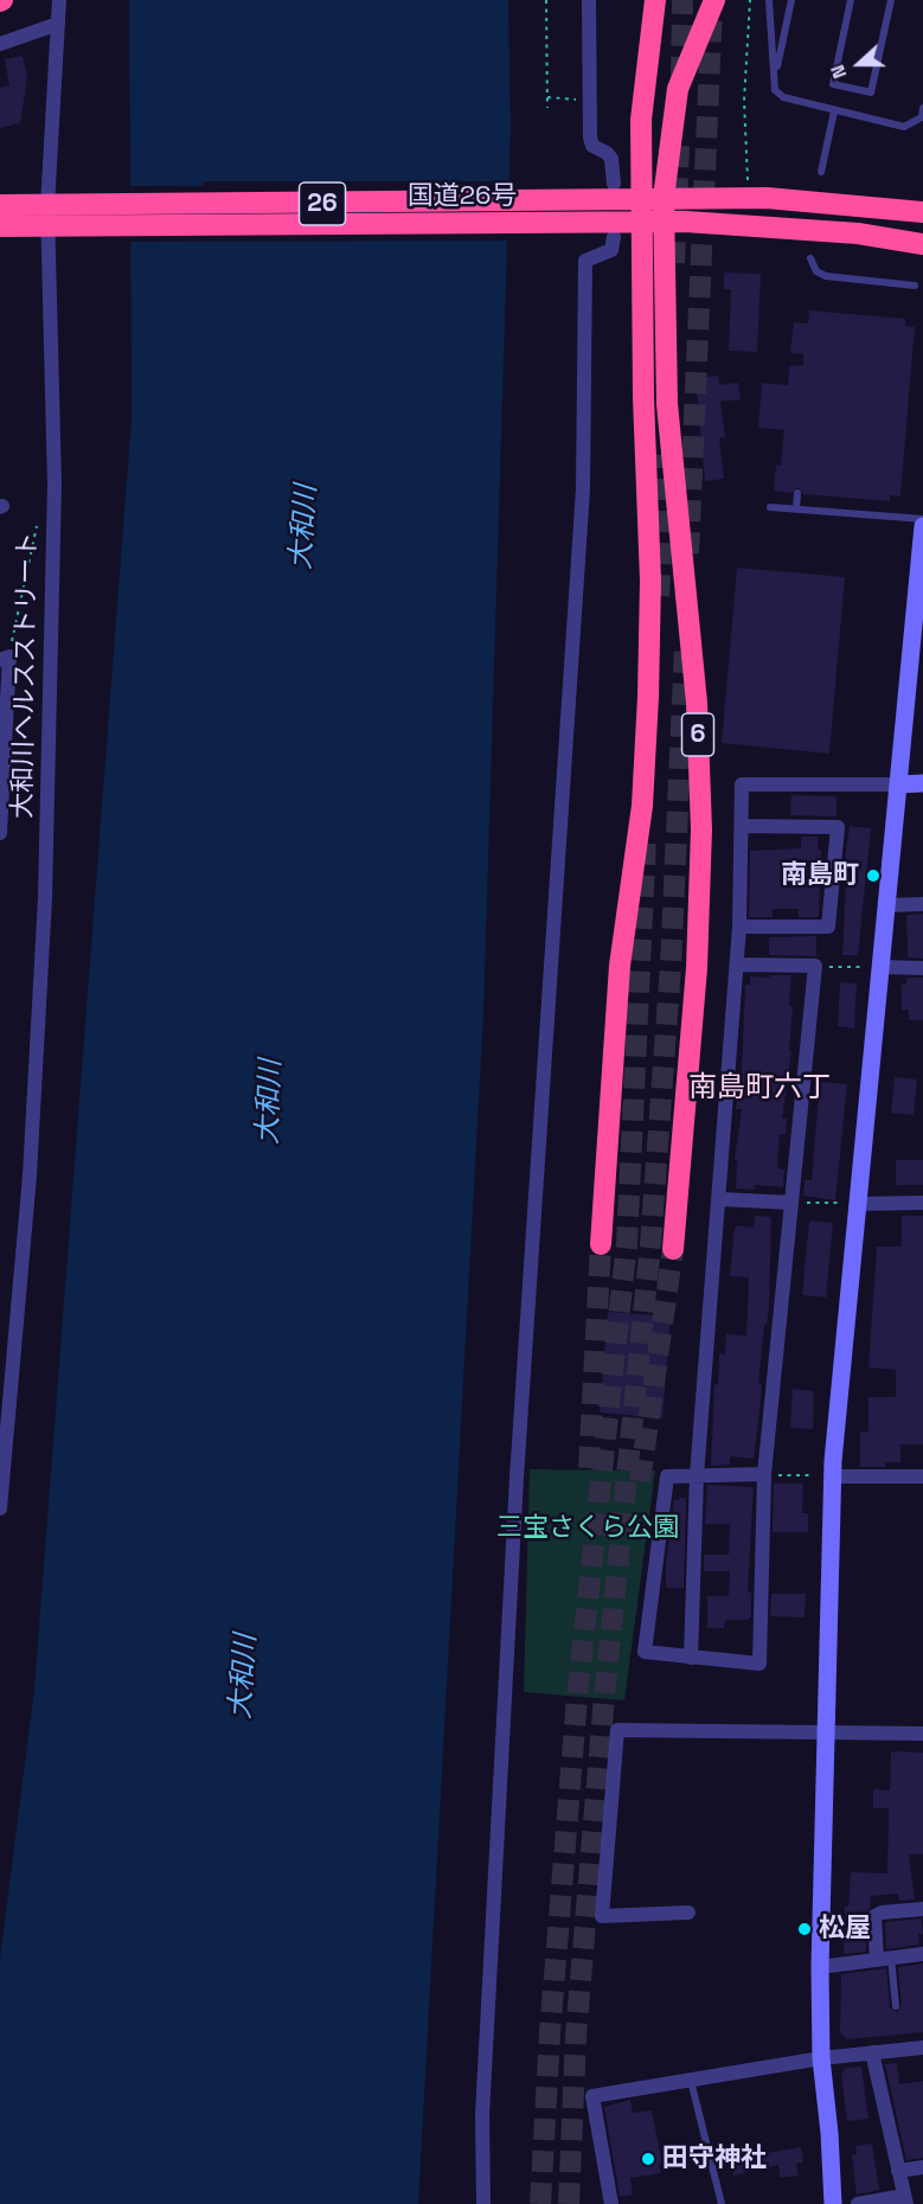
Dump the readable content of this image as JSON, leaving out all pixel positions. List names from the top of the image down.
{
  "streets": {
    "highway": ["国道26号", "26", "6"],
    "street": ["大和川ヘルスストリート"]
  },
  "crossings": [
    ["国道26号", "大和川ヘルスストリート"],
    ["国道26号", "6"]
  ],
  "districts": ["南島町六丁"],
  "water": ["大和川"],
  "parks": ["三宝さくら公園"],
  "places": ["南島町", "松屋", "田守神社"],
  "north": "left"
}
